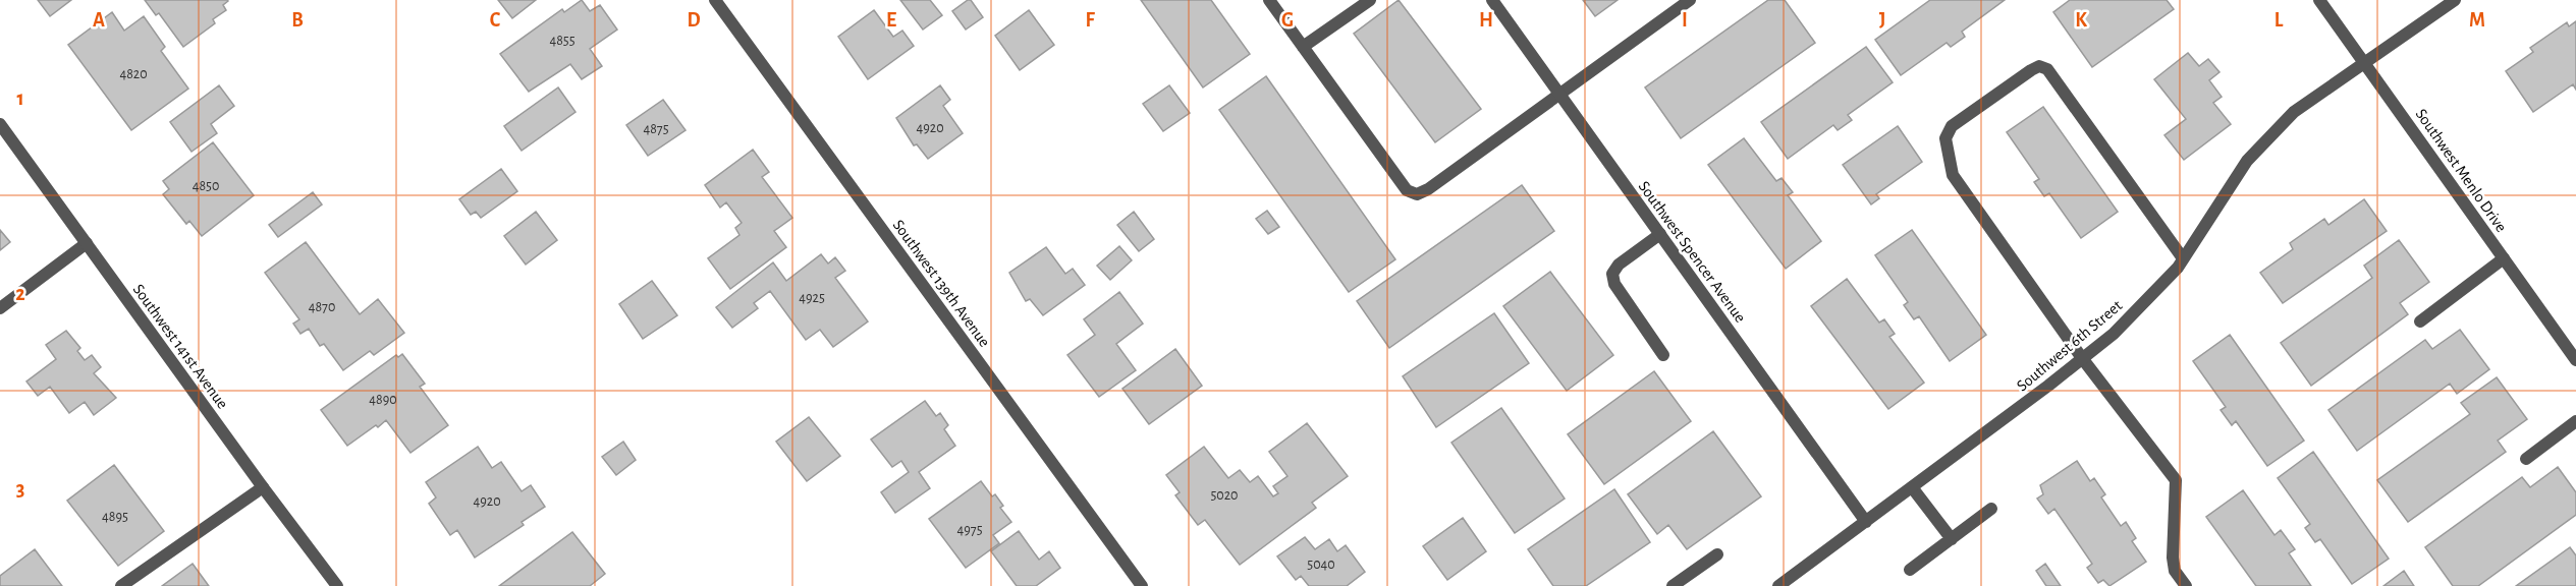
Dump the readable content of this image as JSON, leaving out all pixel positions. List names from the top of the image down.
{
  "streets": {
    "street": [
      "Southwest Menlo Drive",
      "Southwest Spencer Avenue",
      "Southwest 139th Avenue",
      "Southwest 6th Street",
      "Southwest 141st Avenue"
    ]
  },
  "crossings": [
    ["Southwest Menlo Drive", "Southwest 6th Street"],
    ["Southwest Spencer Avenue", "Southwest 6th Street"]
  ],
  "house_numbers": [
    "4855",
    "4820",
    "4920",
    "4875",
    "4850",
    "4925",
    "4870",
    "4890",
    "5020",
    "4920",
    "4895",
    "4975",
    "5040"
  ],
  "grid": {
    "columns": [
      "A",
      "B",
      "C",
      "D",
      "E",
      "F",
      "G",
      "H",
      "I",
      "J",
      "K",
      "L",
      "M"
    ],
    "rows": ["1", "2", "3"]
  }
}
